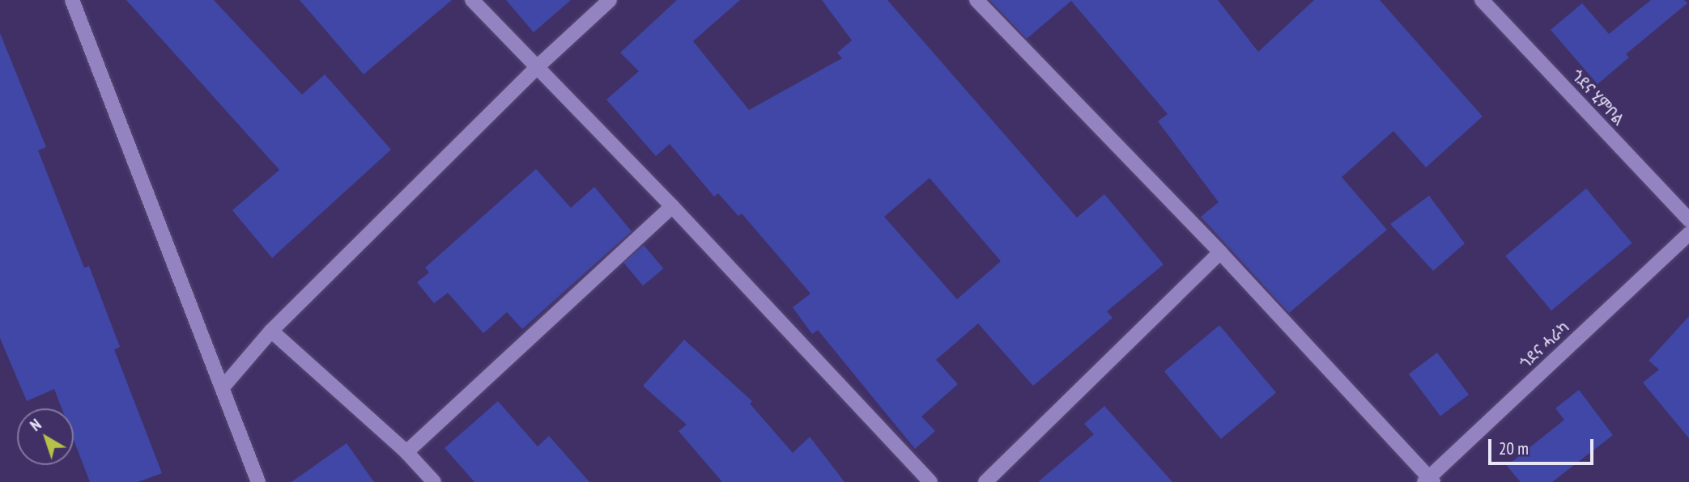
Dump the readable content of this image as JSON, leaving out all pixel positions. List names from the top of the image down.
{
  "streets": {
    "street": ["ጎደና ሂምቦል", "ጎደና ሓራካ"]
  },
  "scale_bar": "20 m",
  "north": "top left"
}
